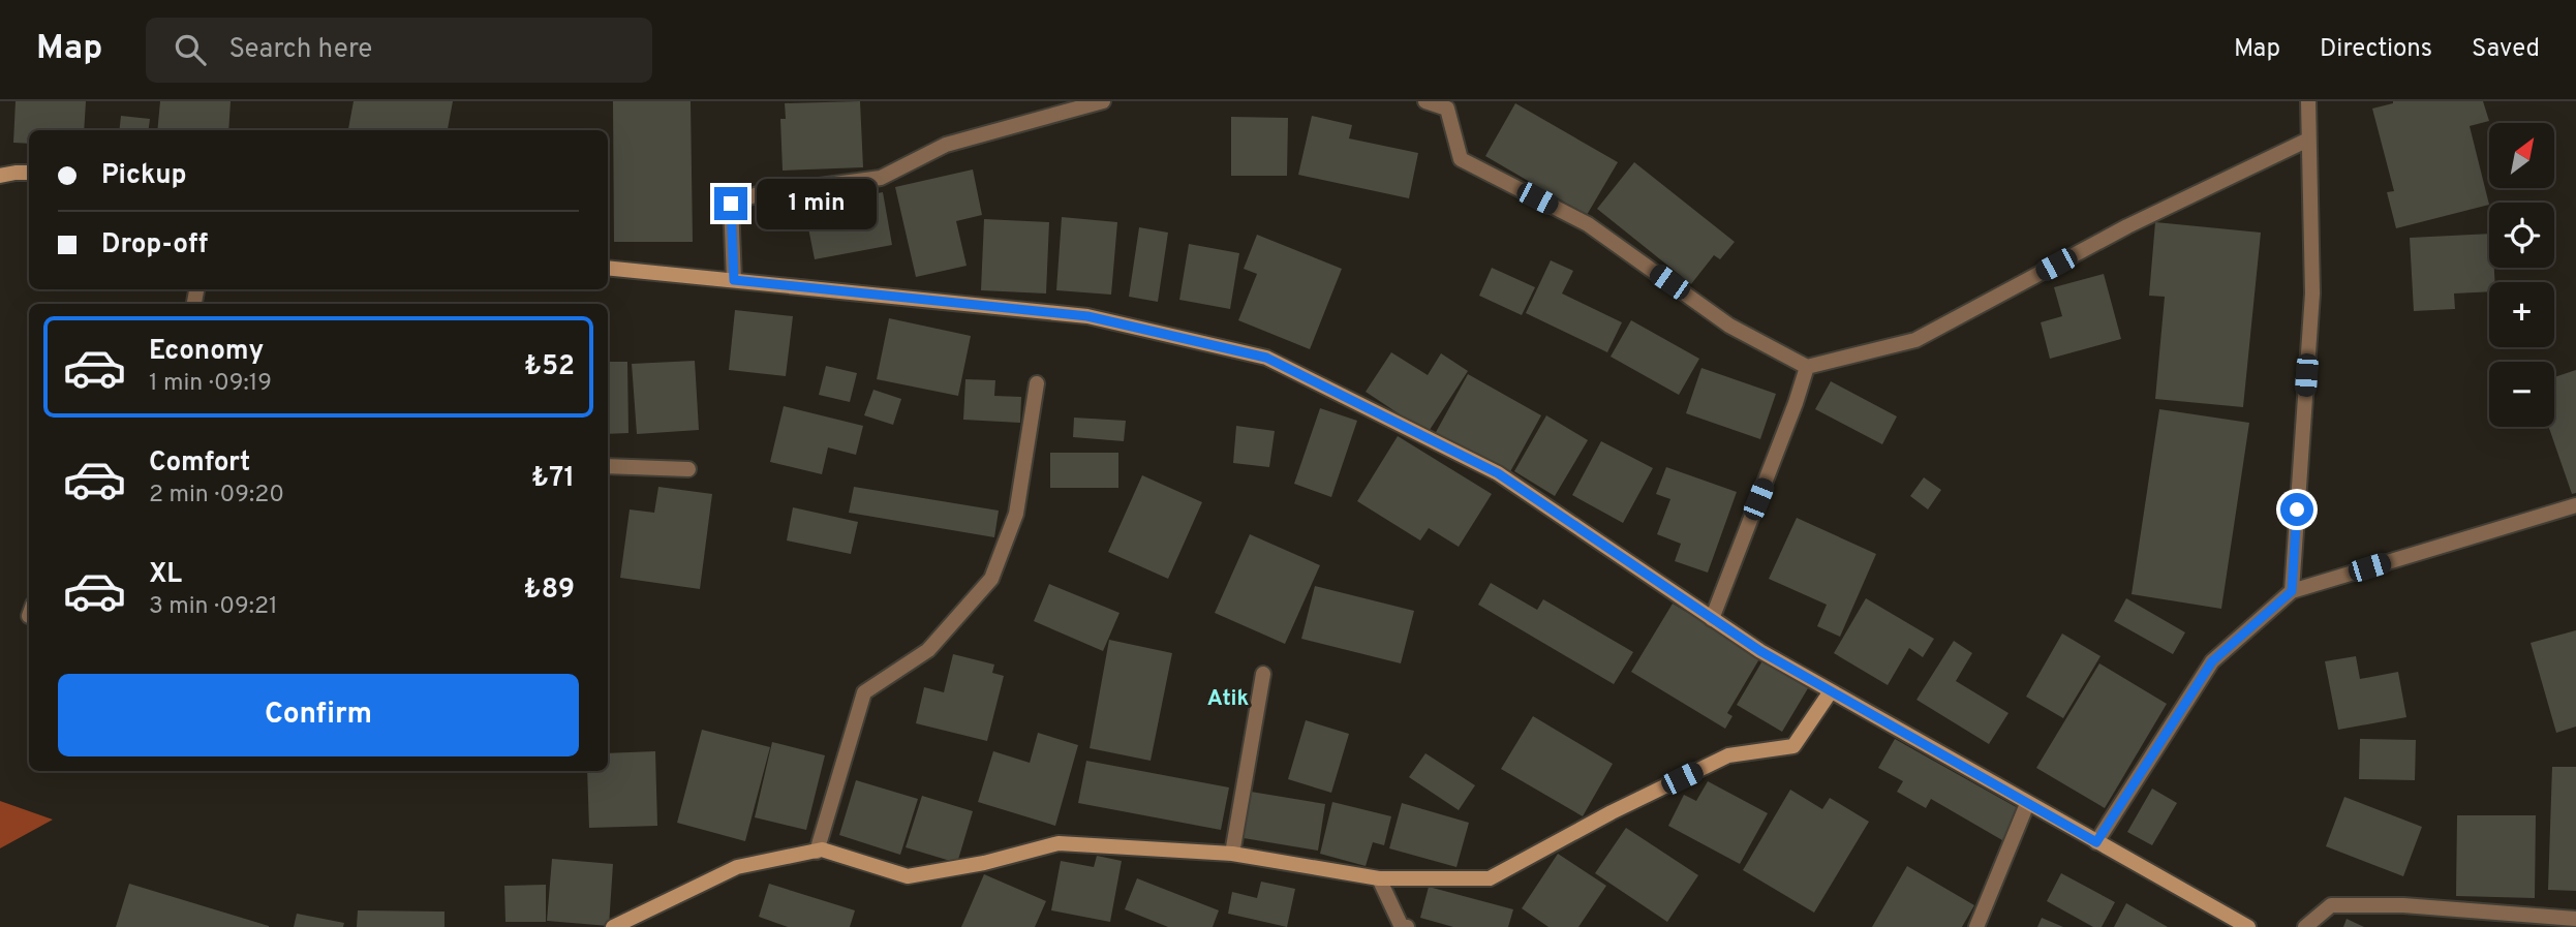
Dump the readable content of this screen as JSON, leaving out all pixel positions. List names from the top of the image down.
{
  "districts": ["Atik"],
  "north": "top right",
  "page": {
    "header": "Map",
    "search": "Search here",
    "nav": ["Map", "Directions", "Saved"],
    "map_buttons": ["+", "−"],
    "banner": ["Pickup", "Drop-off"],
    "bubble": "1 min",
    "list": [
      {
        "name": "Economy",
        "note": "1 min · 09:19",
        "value": "₺52"
      },
      {
        "name": "Comfort",
        "note": "2 min · 09:20",
        "value": "₺71"
      },
      {
        "name": "XL",
        "note": "3 min · 09:21",
        "value": "₺89"
      }
    ],
    "buttons": "Confirm"
  }
}
